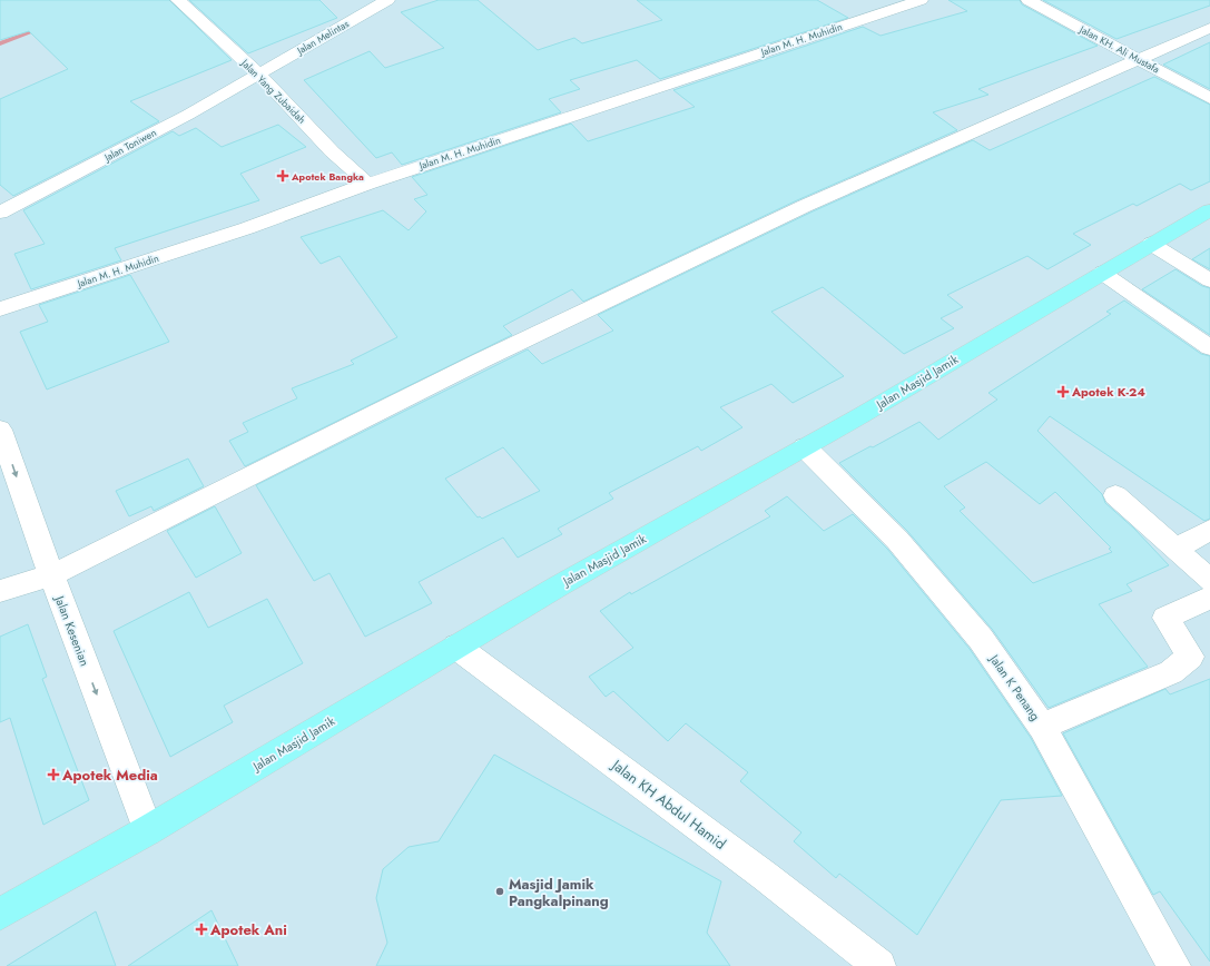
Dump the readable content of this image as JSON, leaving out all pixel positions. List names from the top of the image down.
{
  "streets": {
    "highway": ["Jalan Masjid Jamik"],
    "street": [
      "Jalan Melintas",
      "Jalan M. H. Muhidin",
      "Jalan KH. Ali Mustafa",
      "Jalan Yang Zubaidah",
      "Jalan Toniwen",
      "Jalan Kesenian",
      "Jalan K Penang",
      "Jalan KH Abdul Hamid"
    ]
  },
  "crossings": [
    ["Jalan Melintas", "Jalan Yang Zubaidah"],
    ["Jalan Melintas", "Jalan Toniwen"],
    ["Jalan M. H. Muhidin", "Jalan Yang Zubaidah"],
    ["Jalan Yang Zubaidah", "Jalan Toniwen"],
    ["Jalan Masjid Jamik", "Jalan Kesenian"],
    ["Jalan Masjid Jamik", "Jalan K Penang"],
    ["Jalan Masjid Jamik", "Jalan KH Abdul Hamid"]
  ],
  "one_way": ["Jalan Kesenian"],
  "places": {
    "health": [
      "Apotek Bangka",
      "Apotek K-24",
      "Apotek Media",
      "Apotek Ani"
    ],
    "other": ["Masjid Jamik Pangkalpinang"]
  }
}
